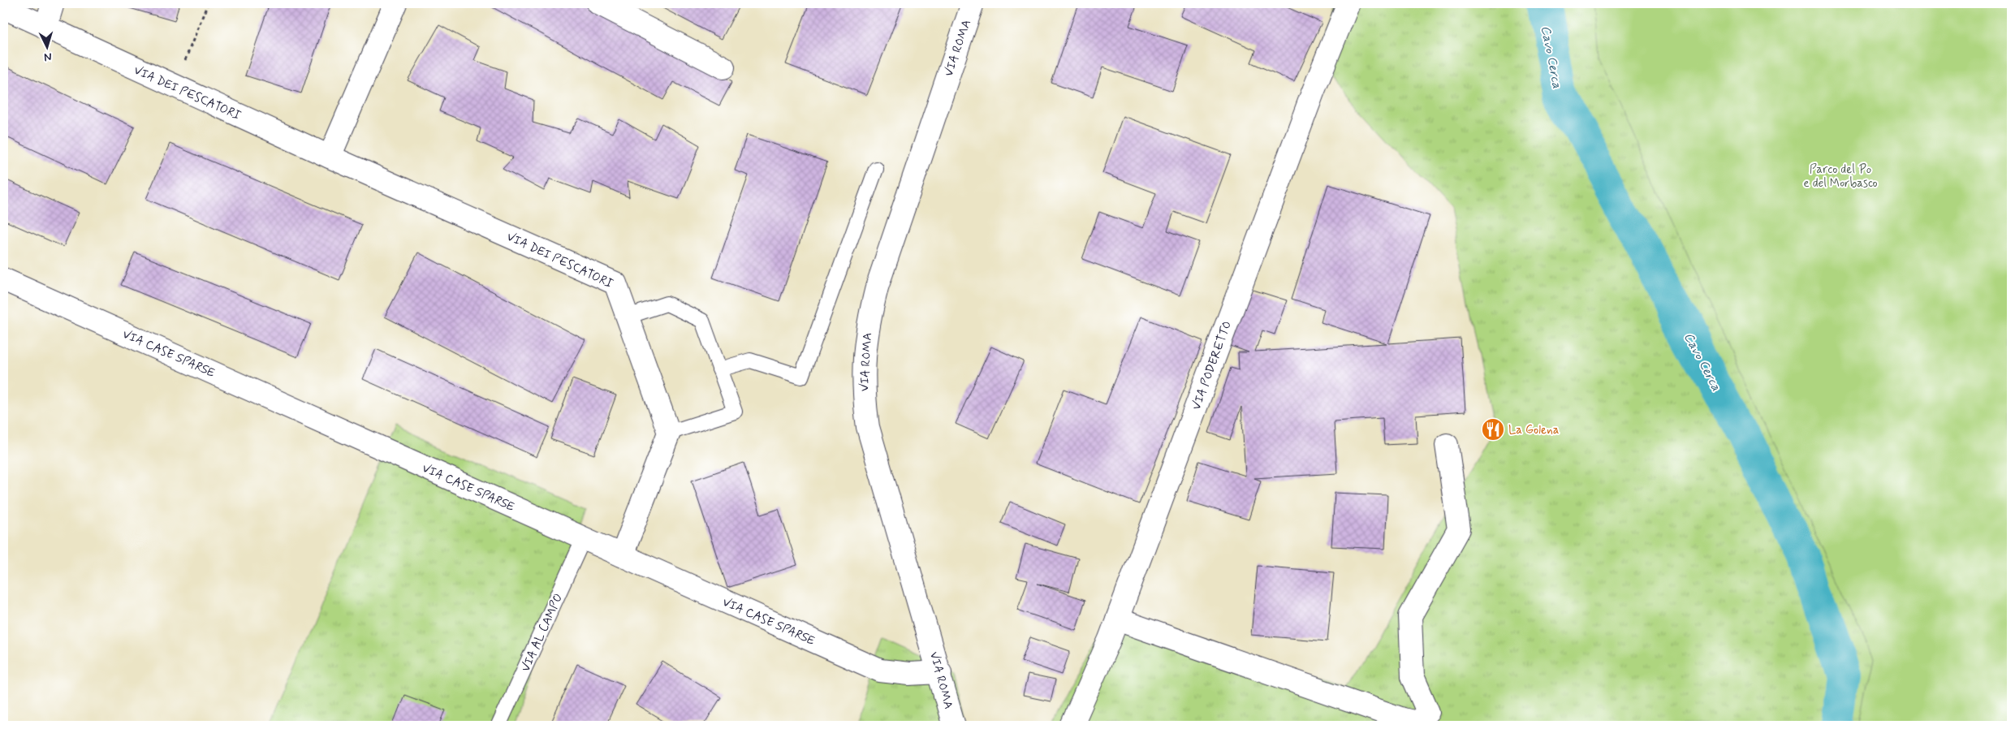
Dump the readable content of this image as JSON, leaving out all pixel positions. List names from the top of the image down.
{
  "streets": {
    "street": [
      "VIA ROMA",
      "VIA DEI PESCATORI",
      "VIA CASE SPARSE",
      "VIA PODERETTO"
    ],
    "lane": ["VIA AL CAMPO"]
  },
  "crossings": [
    ["VIA ROMA", "VIA CASE SPARSE"],
    ["VIA CASE SPARSE", "VIA AL CAMPO"]
  ],
  "water": ["Cavo Cerca"],
  "parks": ["Parco del Po e del Morbasco"],
  "places": {
    "restaurant": ["La Golena"]
  },
  "north": "bottom"
}
